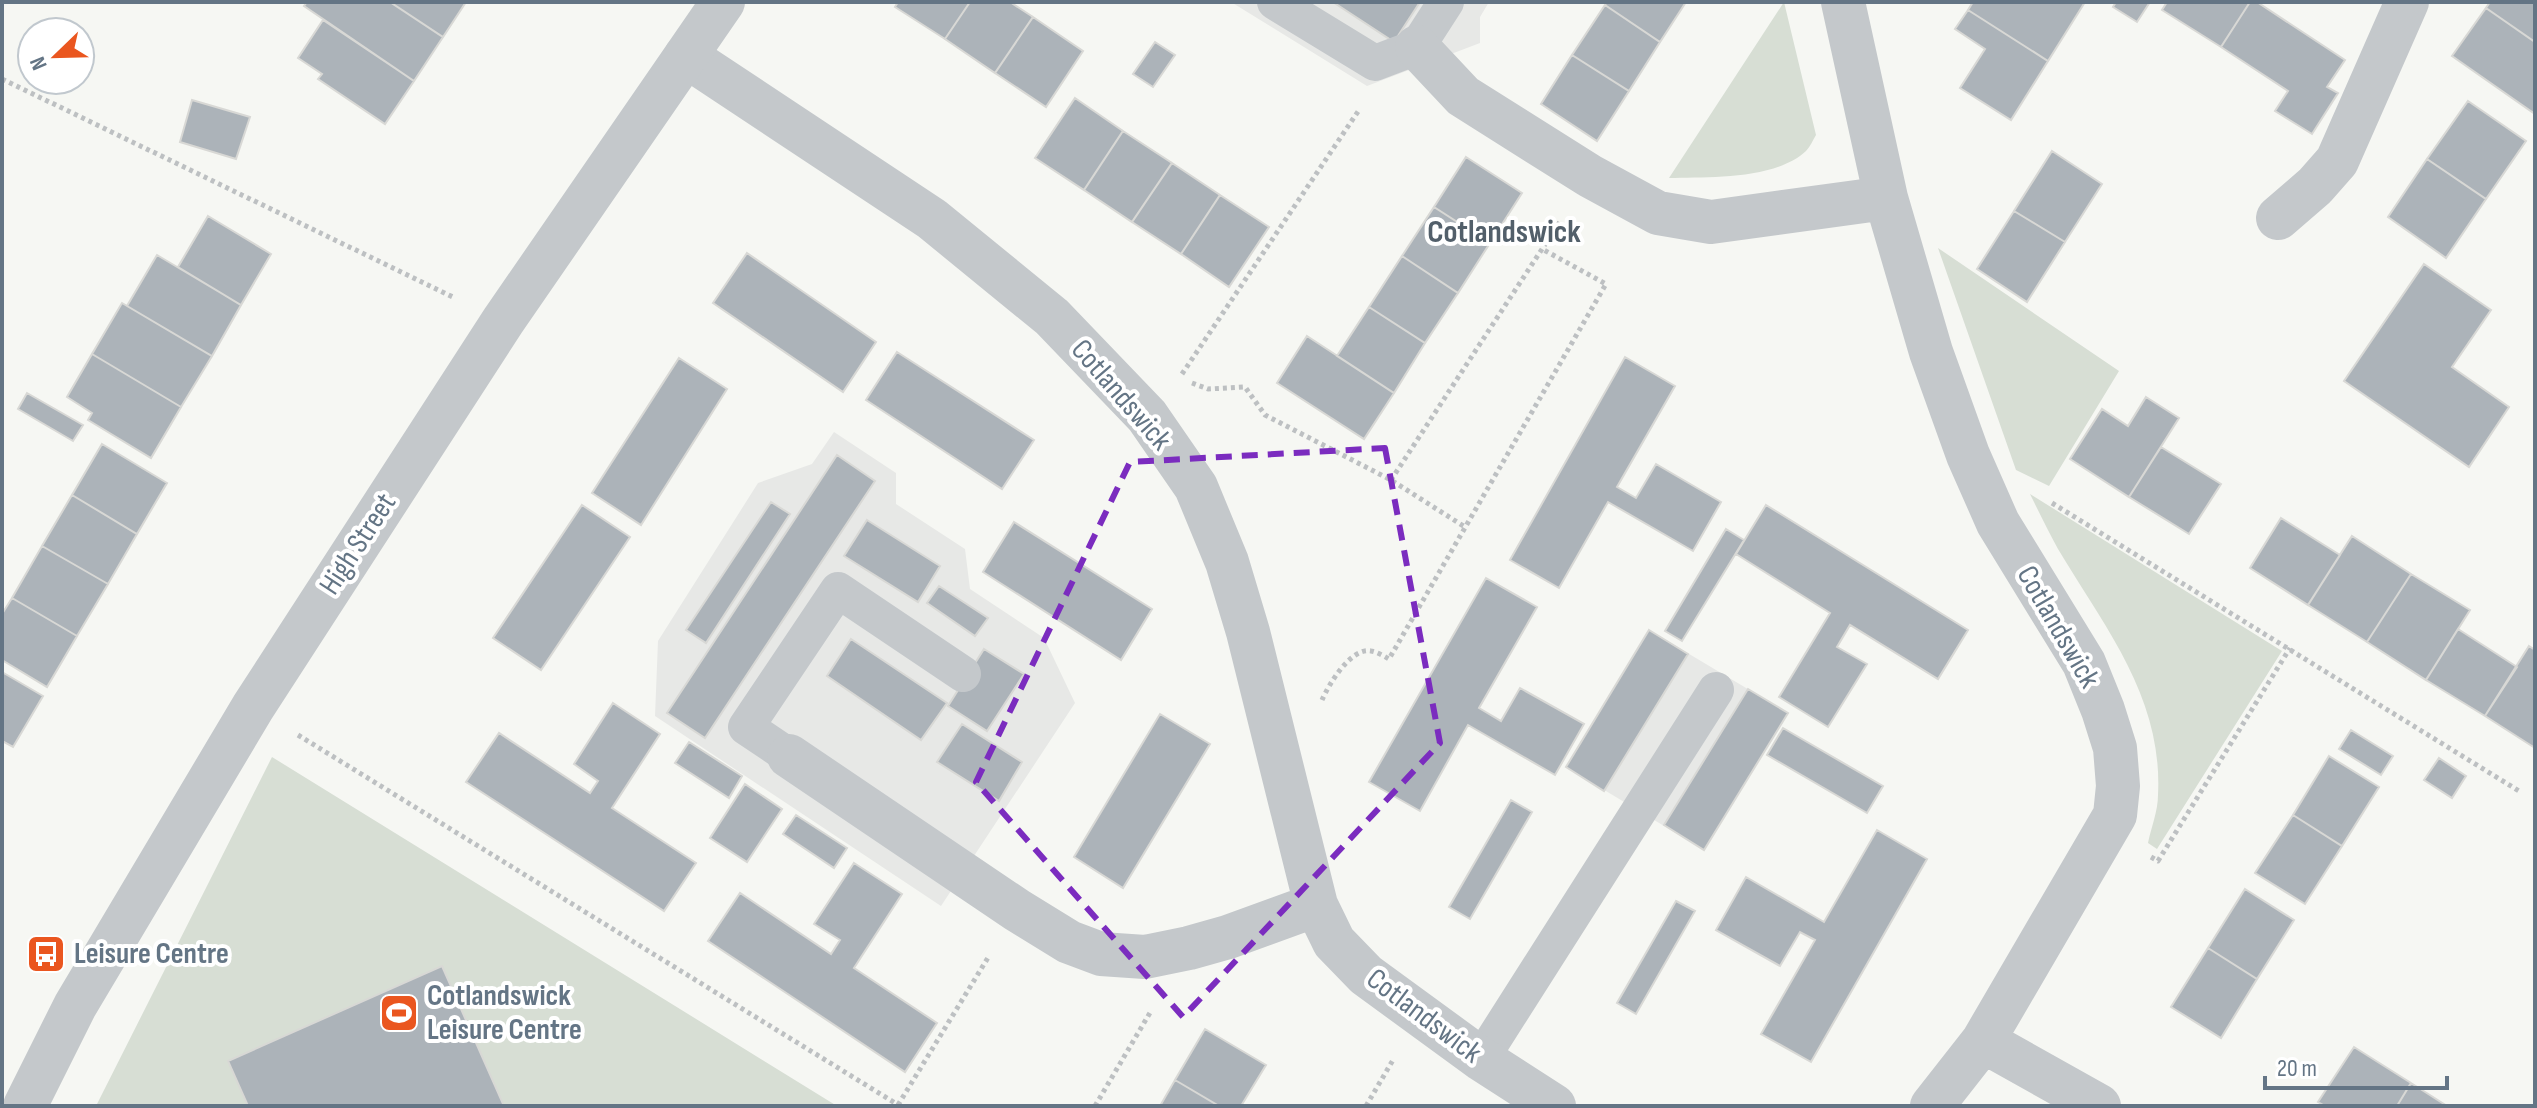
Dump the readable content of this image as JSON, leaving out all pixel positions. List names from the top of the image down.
{
  "streets": {
    "street": ["Cotlandswick", "High Street"]
  },
  "crossings": [
    ["Cotlandswick", "High Street"]
  ],
  "districts": ["Cotlandswick"],
  "places": {
    "bus stop": ["Leisure Centre"],
    "sports": ["Cotlandswick Leisure Centre"]
  },
  "scale_bar": "20 m",
  "north": "bottom left"
}
